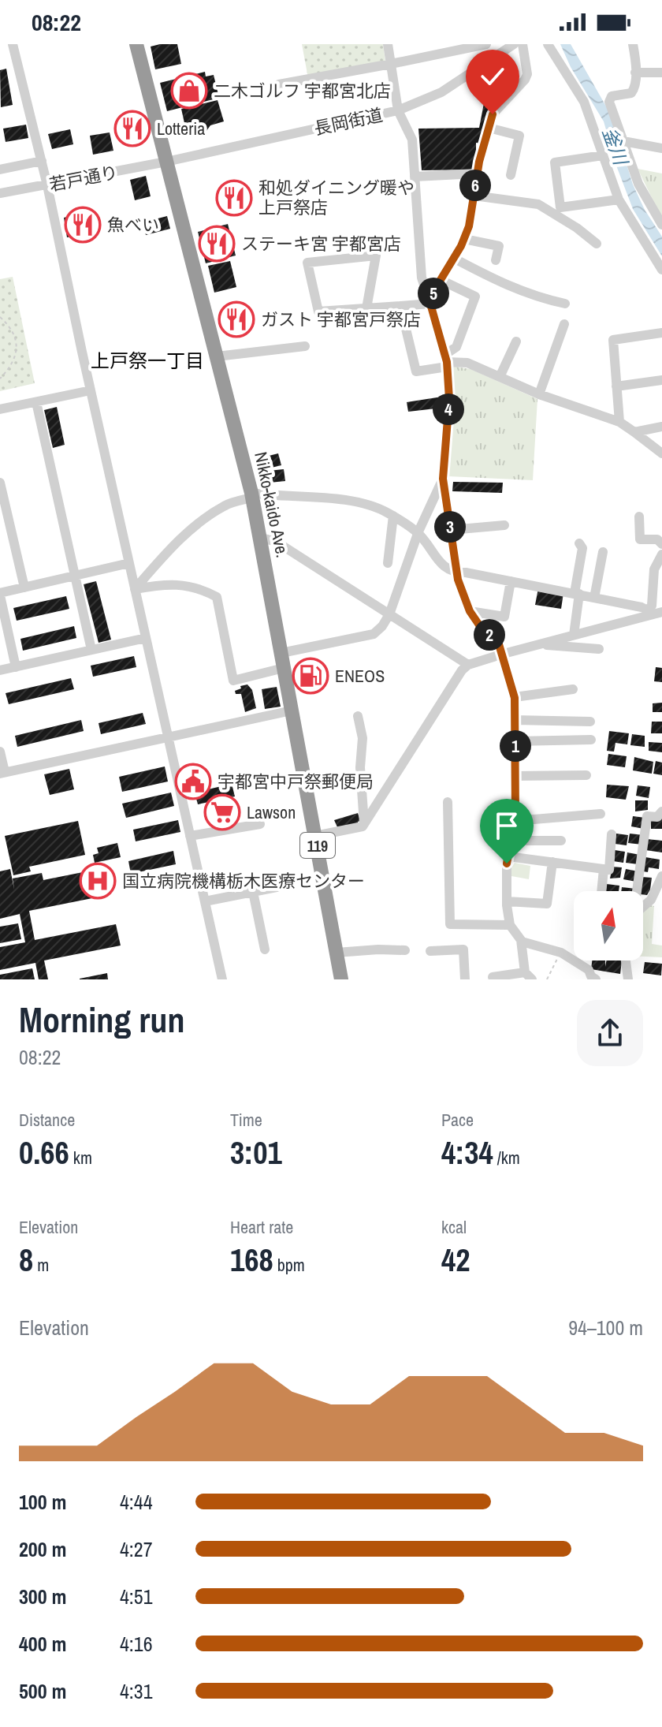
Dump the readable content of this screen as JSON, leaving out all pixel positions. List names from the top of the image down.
{
  "streets": {
    "highway": ["Nikko-kaido Ave.", "119"],
    "street": ["長岡街道", "若戸通り"]
  },
  "crossings": [
    ["長岡街道", "若戸通り"],
    ["長岡街道", "Nikko-kaido Ave."],
    ["若戸通り", "Nikko-kaido Ave."]
  ],
  "districts": ["上戸祭一丁目"],
  "water": ["釜川"],
  "places": {
    "shop": ["二木ゴルフ 宇都宮北店"],
    "restaurant": [
      "Lotteria",
      "和処ダイニング暖や 上戸祭店",
      "魚べい",
      "ステーキ宮 宇都宮店",
      "ガスト 宇都宮戸祭店"
    ],
    "fuel station": ["ENEOS"],
    "public building": ["宇都宮中戸祭郵便局"],
    "supermarket": ["Lawson"],
    "hospital": ["国立病院機構栃木医療センター"]
  },
  "north": "top",
  "page": {
    "status": "08:22",
    "pins": [
      "6",
      "5",
      "4",
      "3",
      "2",
      "1"
    ],
    "heading": ["Morning run", "08:22"],
    "stats": [
      ["Distance", "0.66 km"],
      ["Time", "3:01"],
      ["Pace", "4:34 /km"],
      ["Elevation", "8 m"],
      ["Heart rate", "168 bpm"],
      ["kcal", "42"]
    ],
    "chart": ["Elevation", "94–100 m"],
    "list": [
      {
        "name": "100 m",
        "note": "4:44"
      },
      {
        "name": "200 m",
        "note": "4:27"
      },
      {
        "name": "300 m",
        "note": "4:51"
      },
      {
        "name": "400 m",
        "note": "4:16"
      },
      {
        "name": "500 m",
        "note": "4:31"
      }
    ]
  }
}
